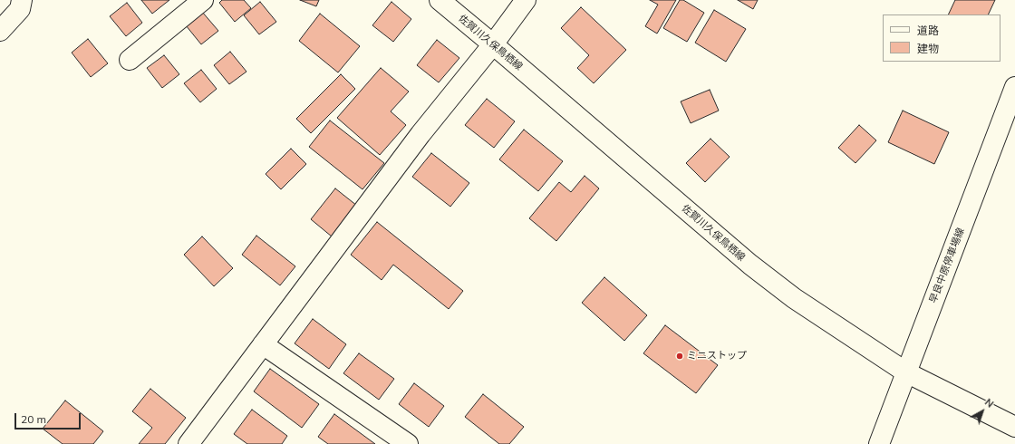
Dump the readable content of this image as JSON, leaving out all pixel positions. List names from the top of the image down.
{
  "streets": {
    "main road": ["佐賀川久保鳥栖線", "早良中原停車場線"]
  },
  "crossings": [
    ["佐賀川久保鳥栖線", "早良中原停車場線"]
  ],
  "places": ["ミニストップ"],
  "legend": ["道路", "建物"],
  "scale_bar": "20 m",
  "north": "top right"
}
